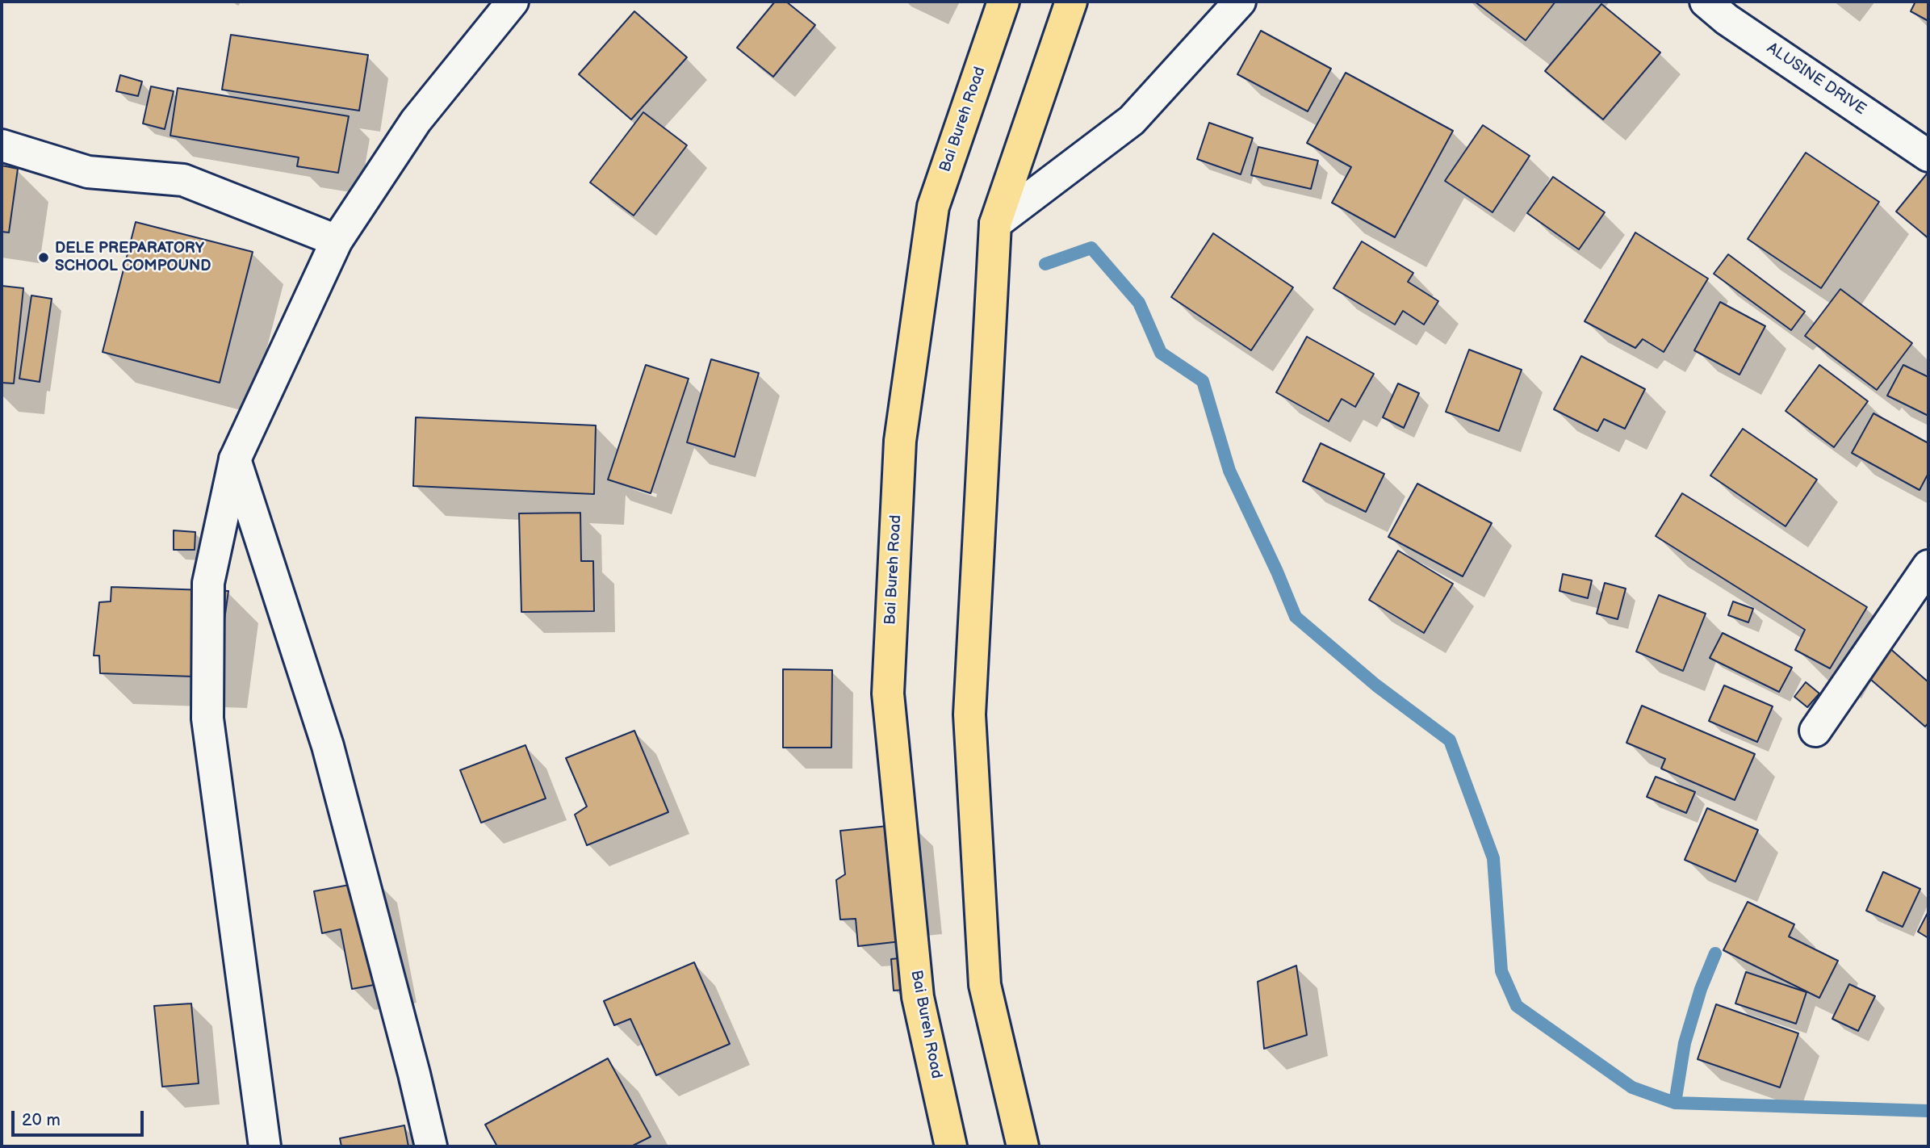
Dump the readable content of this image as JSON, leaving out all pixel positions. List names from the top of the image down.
{
  "streets": {
    "highway": ["Bai Bureh Road"],
    "street": ["ALUSINE DRIVE"]
  },
  "places": ["DELE PREPARATORY SCHOOL COMPOUND"],
  "scale_bar": "20 m"
}
